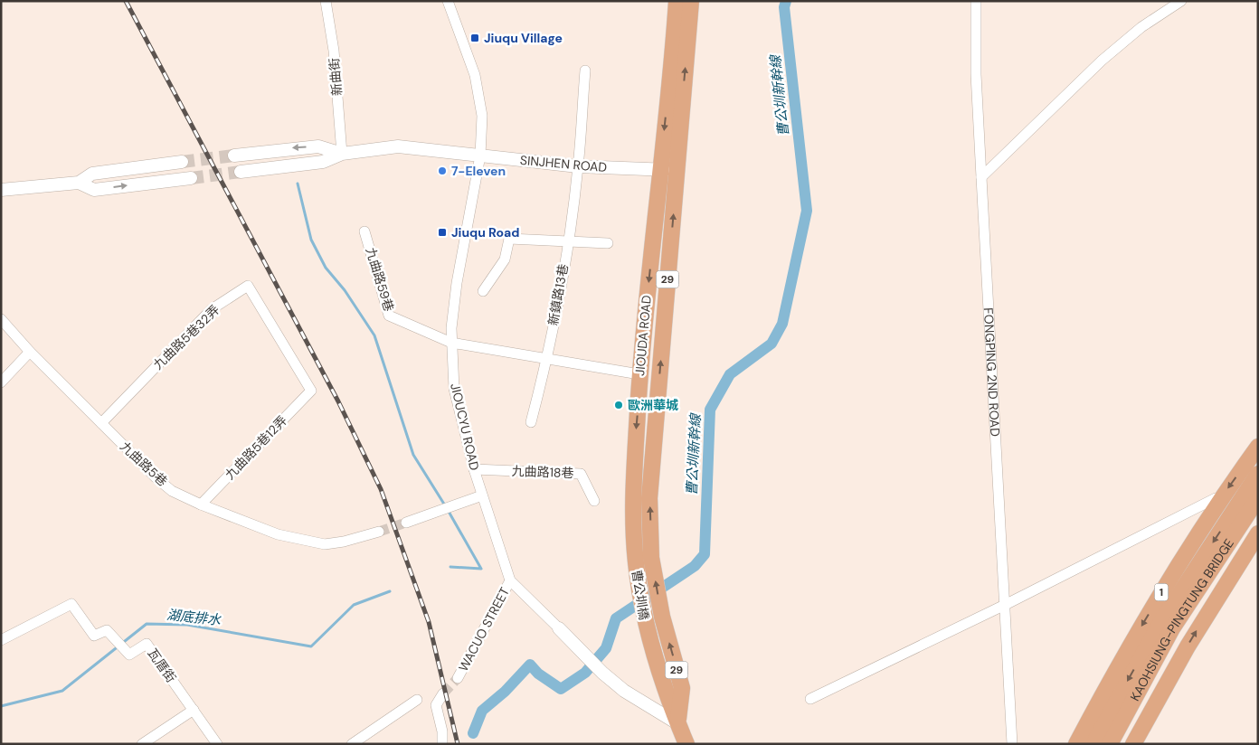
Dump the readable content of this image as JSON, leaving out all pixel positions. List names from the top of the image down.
{
  "streets": {
    "main road": [
      "29",
      "JIOUDA ROAD",
      "1",
      "曹公圳橋",
      "KAOHSIUNG-PINGTUNG BRIDGE"
    ],
    "street": [
      "新曲街",
      "SINJHEN ROAD",
      "九曲路59巷",
      "新鎮路13巷",
      "九曲路5巷32弄",
      "FONGPING 2ND ROAD",
      "JIOUCYU ROAD",
      "九曲路5巷12弄",
      "九曲路5巷",
      "九曲路18巷",
      "WACUO STREET",
      "瓦厝街"
    ]
  },
  "crossings": [
    ["新曲街", "SINJHEN ROAD"],
    ["SINJHEN ROAD", "新鎮路13巷"],
    ["SINJHEN ROAD", "JIOUDA ROAD"],
    ["SINJHEN ROAD", "JIOUCYU ROAD"],
    ["九曲路59巷", "新鎮路13巷"],
    ["九曲路59巷", "JIOUDA ROAD"],
    ["九曲路59巷", "JIOUCYU ROAD"],
    ["29", "JIOUCYU ROAD"],
    ["29", "曹公圳橋"],
    ["JIOUDA ROAD", "曹公圳橋"],
    ["九曲路5巷32弄", "九曲路5巷12弄"],
    ["九曲路5巷32弄", "九曲路5巷"],
    ["JIOUCYU ROAD", "九曲路18巷"],
    ["JIOUCYU ROAD", "曹公圳橋"],
    ["JIOUCYU ROAD", "WACUO STREET"],
    ["九曲路5巷12弄", "九曲路5巷"]
  ],
  "water": ["曹公圳新幹線", "湖底排水"],
  "places": {
    "transit": ["Jiuqu Village", "Jiuqu Road"],
    "other": ["7-Eleven", "歐洲華城"]
  }
}
